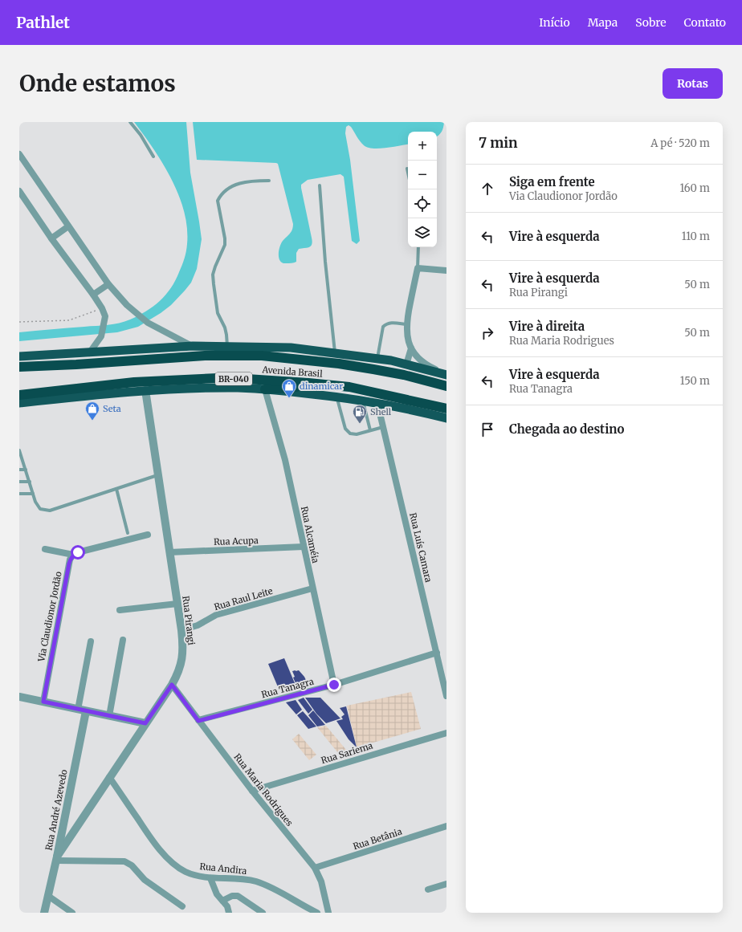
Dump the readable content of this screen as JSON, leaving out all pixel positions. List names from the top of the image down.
{
  "streets": {
    "highway": ["Avenida Brasil", "BR-040"],
    "street": [
      "Rua Alcaméia",
      "Rua Acupa",
      "Rua Luís Camara",
      "Rua Raul Leite",
      "Via Claudionor Jordão",
      "Rua Pirangi",
      "Rua Tanagra",
      "Rua Sariema",
      "Rua Maria Rodrigues",
      "Rua André Azevedo",
      "Rua Betânia",
      "Rua Andira"
    ]
  },
  "crossings": [
    ["Rua Alcaméia", "Rua Acupa"],
    ["Rua Alcaméia", "Rua Raul Leite"],
    ["Rua Alcaméia", "Rua Tanagra"],
    ["Rua Acupa", "Rua Pirangi"],
    ["Rua Luís Camara", "Rua Tanagra"],
    ["Rua Raul Leite", "Rua Pirangi"],
    ["Rua Pirangi", "Rua Maria Rodrigues"],
    ["Rua Pirangi", "Rua André Azevedo"],
    ["Rua Pirangi", "Rua Andira"],
    ["Rua Tanagra", "Rua Maria Rodrigues"],
    ["Rua Sariema", "Rua Maria Rodrigues"],
    ["Rua Maria Rodrigues", "Rua Betânia"]
  ],
  "places": {
    "shop": ["dinamicar", "Seta"],
    "fuel station": ["Shell"]
  },
  "page": {
    "header": "Pathlet",
    "nav": [
      "Início",
      "Mapa",
      "Sobre",
      "Contato"
    ],
    "buttons": "Rotas",
    "title": "Onde estamos",
    "heading": ["7 min", "A pé · 520 m"],
    "map_buttons": ["+", "−"],
    "list": [
      ["Siga em frente", "Via Claudionor Jordão", "160 m"],
      ["Vire à esquerda", "110 m"],
      ["Vire à esquerda", "Rua Pirangi", "50 m"],
      ["Vire à direita", "Rua Maria Rodrigues", "50 m"],
      ["Vire à esquerda", "Rua Tanagra", "150 m"],
      "Chegada ao destino"
    ]
  }
}
